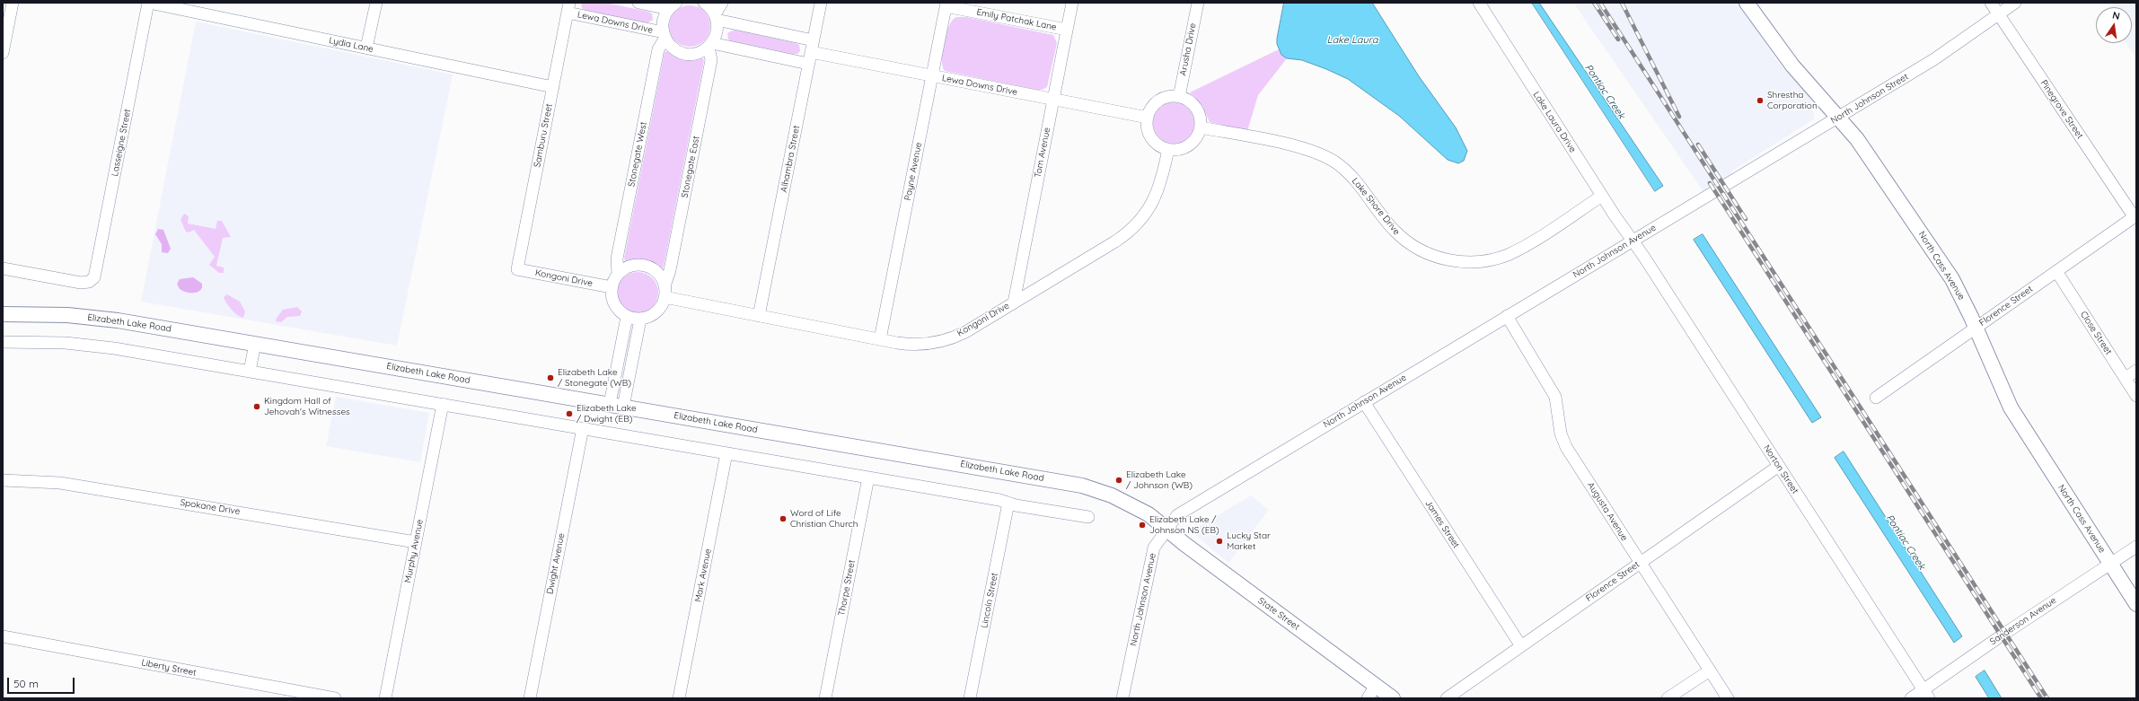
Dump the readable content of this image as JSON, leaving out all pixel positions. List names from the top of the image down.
{
  "streets": {
    "main road": ["North Cass Avenue", "Elizabeth Lake Road", "State Street"],
    "street": [
      "Emily Patchak Lane",
      "Lewa Downs Drive",
      "Lydia Lane",
      "Arusha Drive",
      "North Johnson Street",
      "Pinegrove Street",
      "Lake Laura Drive",
      "Samburu Street",
      "Lasseigne Street",
      "Tom Avenue",
      "Stonegate West",
      "Alhambra Street",
      "Stonegate East",
      "Payne Avenue",
      "Lake Shore Drive",
      "North Johnson Avenue",
      "Kongoni Drive",
      "Florence Street",
      "Close Street",
      "Norton Street",
      "Spokane Drive",
      "Augusta Avenue",
      "James Street",
      "Murphy Avenue",
      "Dwight Avenue",
      "Mark Avenue",
      "Thorpe Street",
      "Lincoln Street",
      "Sanderson Avenue",
      "Liberty Street"
    ]
  },
  "crossings": [
    ["Emily Patchak Lane", "Tom Avenue"],
    ["Emily Patchak Lane", "Payne Avenue"],
    ["Lewa Downs Drive", "Arusha Drive"],
    ["Lewa Downs Drive", "Samburu Street"],
    ["Lewa Downs Drive", "Tom Avenue"],
    ["Lewa Downs Drive", "Stonegate West"],
    ["Lewa Downs Drive", "Alhambra Street"],
    ["Lewa Downs Drive", "Payne Avenue"],
    ["Lewa Downs Drive", "Lake Shore Drive"],
    ["Lewa Downs Drive", "Kongoni Drive"],
    ["Lydia Lane", "Samburu Street"],
    ["Lydia Lane", "Lasseigne Street"],
    ["Arusha Drive", "Lake Shore Drive"],
    ["Arusha Drive", "Kongoni Drive"],
    ["North Johnson Street", "Pinegrove Street"],
    ["North Johnson Street", "North Johnson Avenue"],
    ["North Johnson Street", "North Cass Avenue"],
    ["Pinegrove Street", "Florence Street"],
    ["Lake Laura Drive", "Lake Shore Drive"],
    ["Lake Laura Drive", "North Johnson Avenue"],
    ["Lake Laura Drive", "Norton Street"],
    ["Samburu Street", "Kongoni Drive"],
    ["Tom Avenue", "Kongoni Drive"],
    ["Stonegate West", "Stonegate East"],
    ["Stonegate West", "Kongoni Drive"],
    ["Alhambra Street", "Kongoni Drive"],
    ["Stonegate East", "Kongoni Drive"],
    ["Payne Avenue", "Kongoni Drive"],
    ["Lake Shore Drive", "Kongoni Drive"],
    ["North Johnson Avenue", "Elizabeth Lake Road"],
    ["North Johnson Avenue", "Norton Street"],
    ["North Johnson Avenue", "Augusta Avenue"],
    ["North Johnson Avenue", "James Street"],
    ["North Johnson Avenue", "State Street"],
    ["North Cass Avenue", "Florence Street"],
    ["North Cass Avenue", "Sanderson Avenue"],
    ["Florence Street", "Close Street"],
    ["Florence Street", "Norton Street"],
    ["Florence Street", "Augusta Avenue"],
    ["Florence Street", "James Street"],
    ["Elizabeth Lake Road", "State Street"],
    ["Norton Street", "Sanderson Avenue"],
    ["Spokane Drive", "Murphy Avenue"]
  ],
  "water": ["Lake Laura", "Pontiac Creek"],
  "places": [
    "Shrestha Corporation",
    "Elizabeth Lake / Stonegate (WB)",
    "Kingdom Hall of Jehovah's Witnesses",
    "Elizabeth Lake / Dwight (EB)",
    "Elizabeth Lake / Johnson (WB)",
    "Word of Life Christian Church",
    "Elizabeth Lake / Johnson NS (EB)",
    "Lucky Star Market"
  ],
  "scale_bar": "50 m",
  "north": "top"
}
